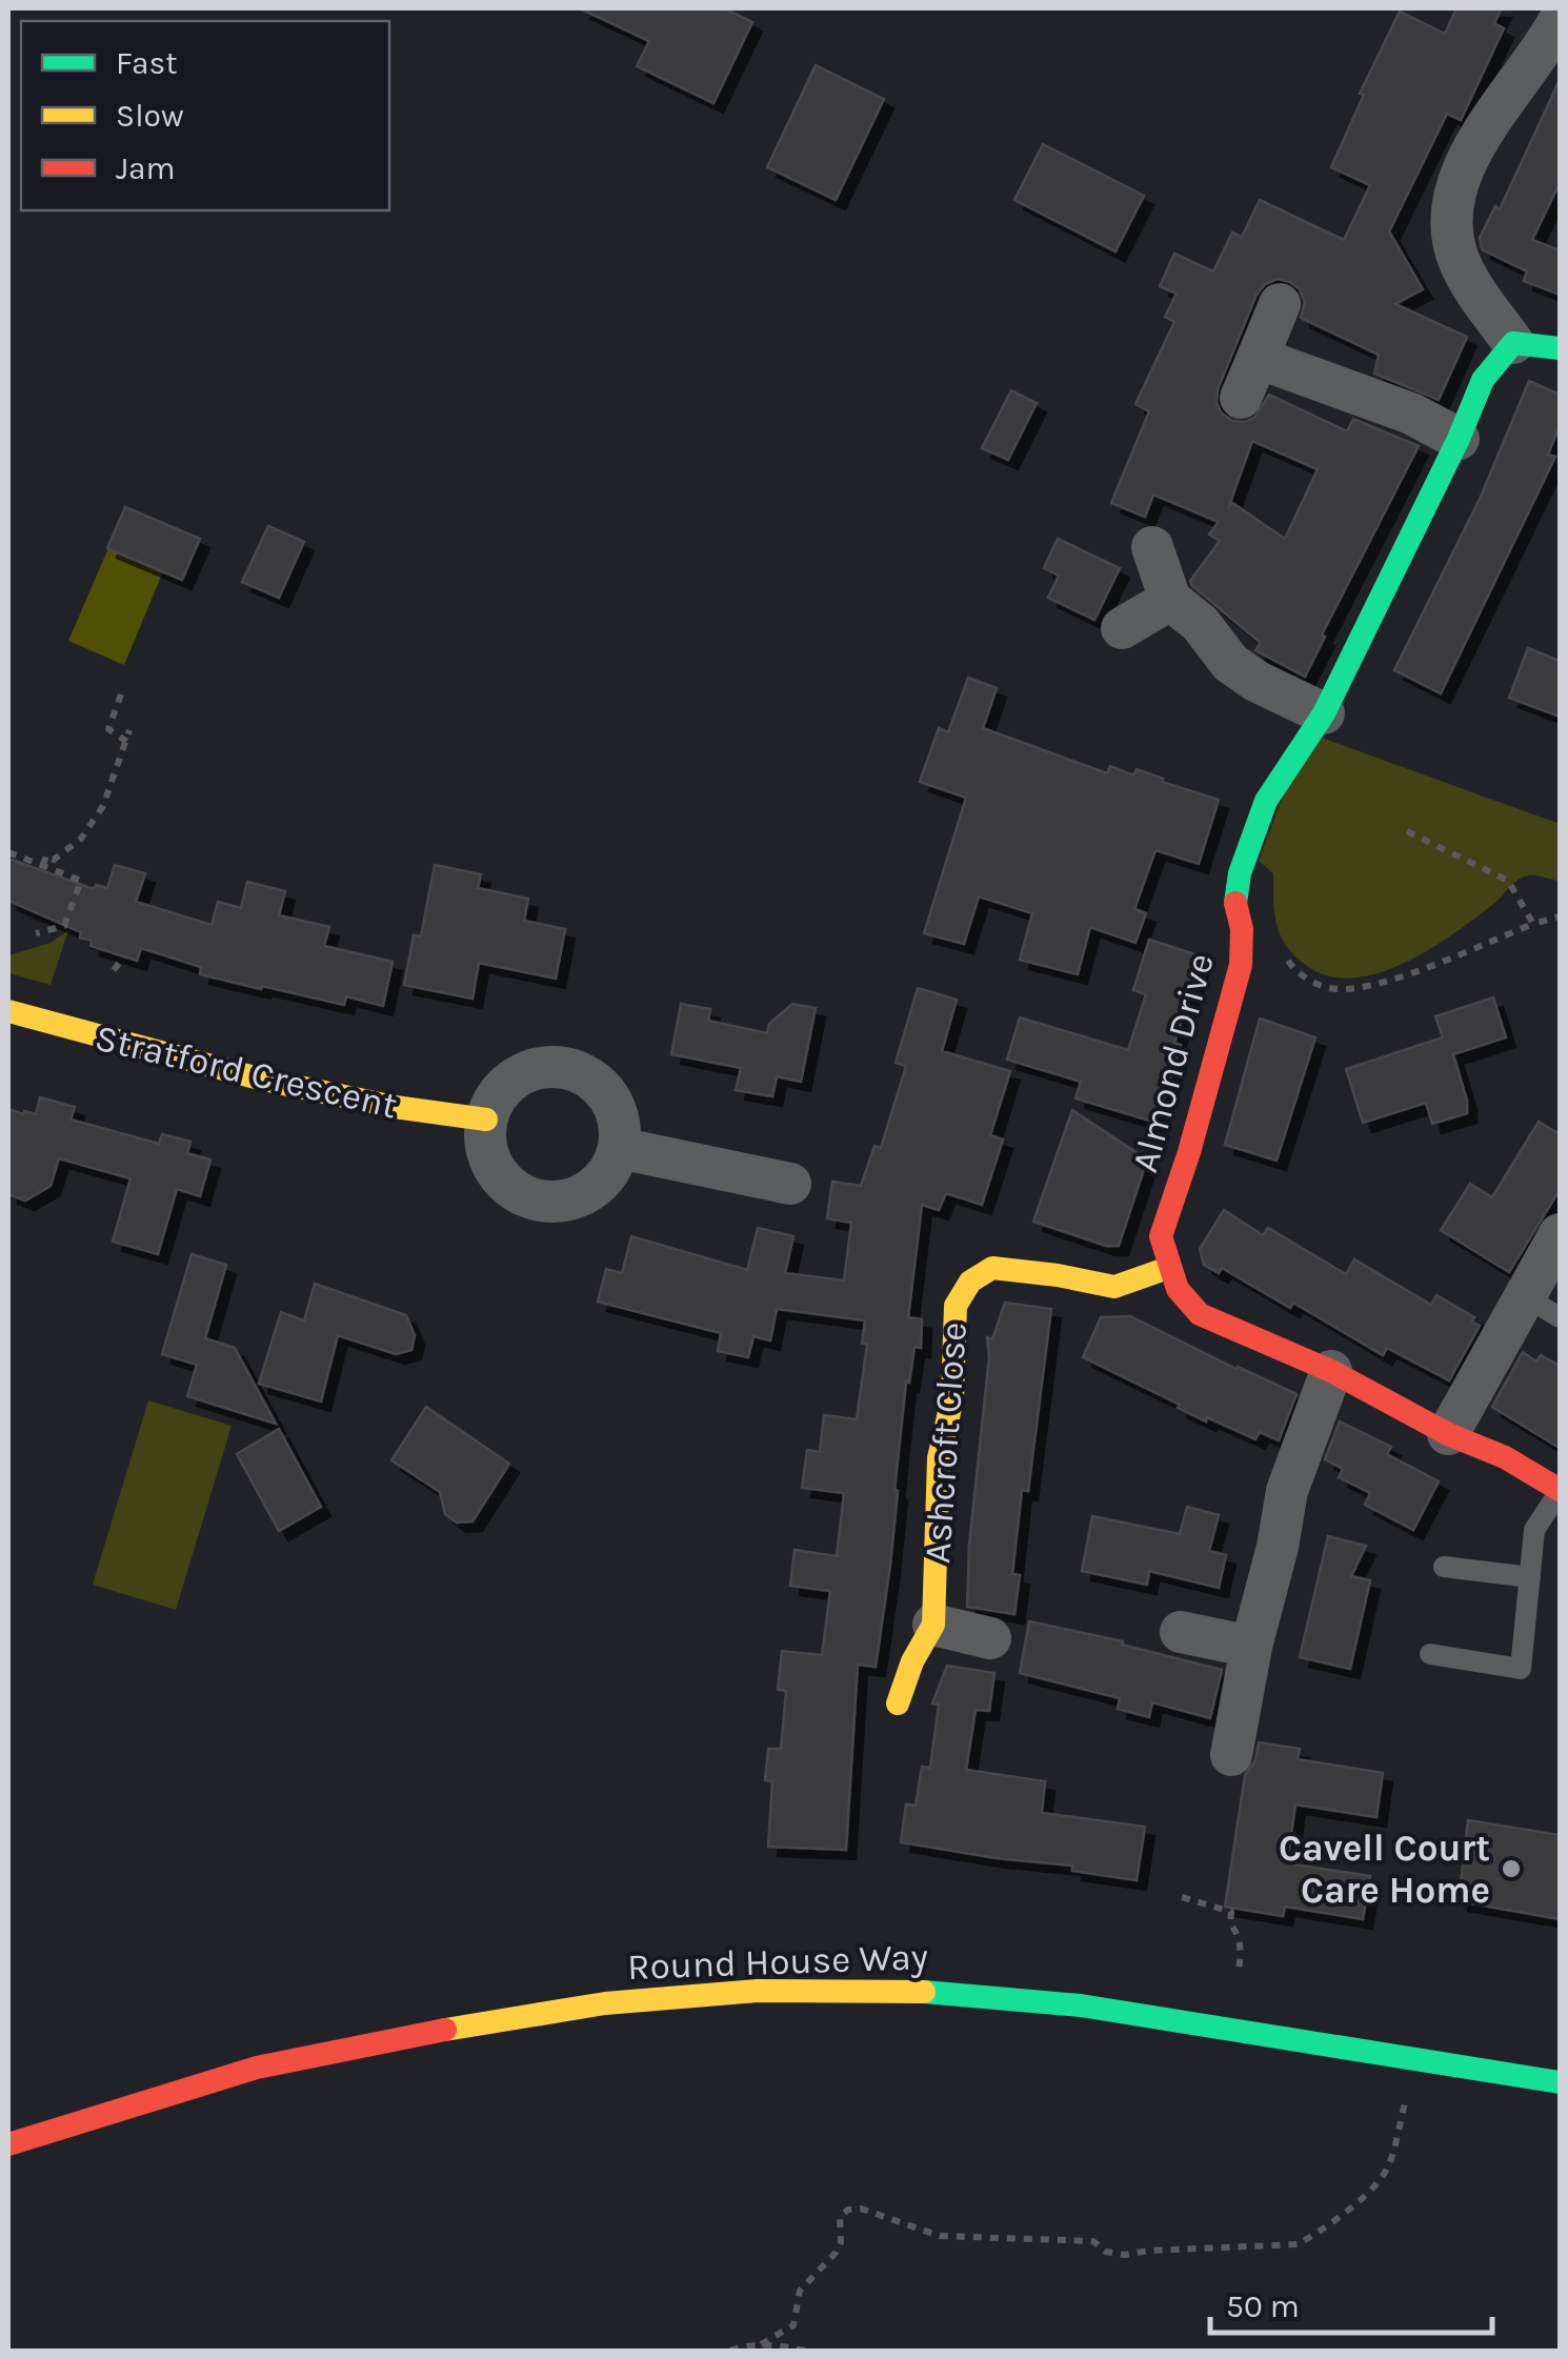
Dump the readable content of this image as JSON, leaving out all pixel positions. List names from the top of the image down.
{
  "streets": {
    "street": [
      "Almond Drive",
      "Stratford Crescent",
      "Ashcroft Close",
      "Round House Way"
    ]
  },
  "crossings": [
    ["Almond Drive", "Ashcroft Close"]
  ],
  "places": ["Cavell Court Care Home"],
  "legend": ["Fast", "Slow", "Jam"],
  "scale_bar": "50 m"
}
